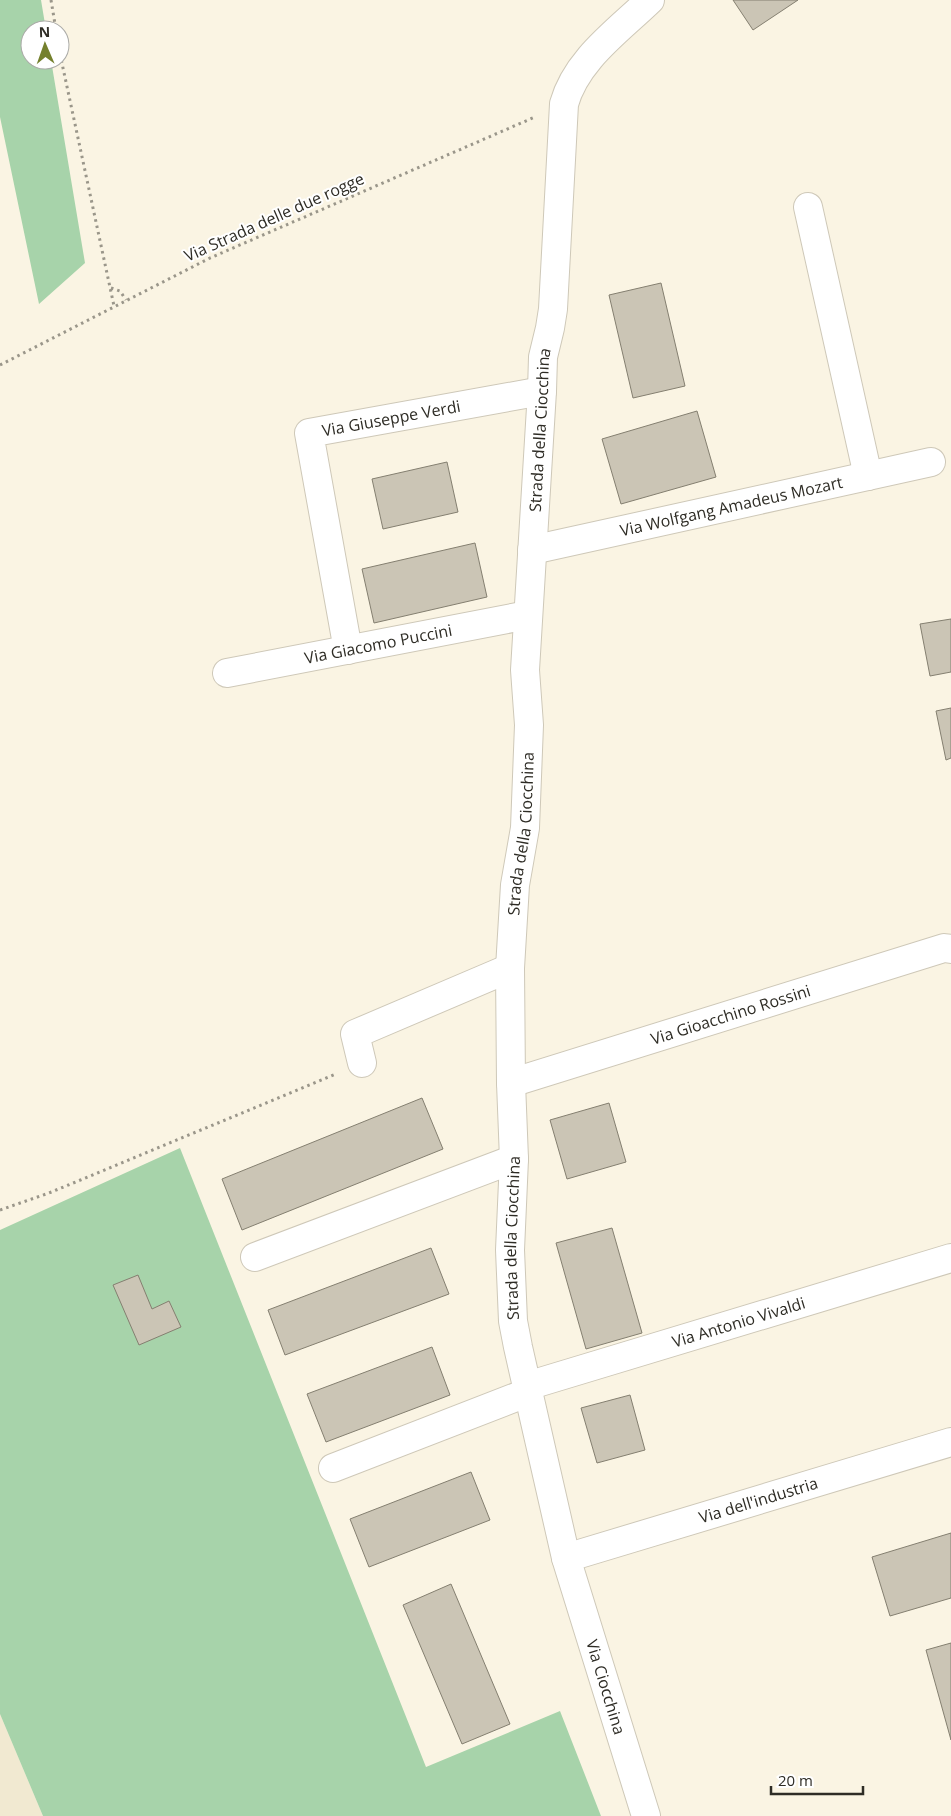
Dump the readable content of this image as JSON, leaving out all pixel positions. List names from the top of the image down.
{
  "streets": {
    "street": [
      "Via Giuseppe Verdi",
      "Strada della Ciocchina",
      "Via Wolfgang Amadeus Mozart",
      "Via Giacomo Puccini",
      "Via Gioacchino Rossini",
      "Via Antonio Vivaldi",
      "Via dell'industria",
      "Via Ciocchina"
    ],
    "path": ["Via Strada delle due rogge"]
  },
  "crossings": [
    ["Via Strada delle due rogge", "Strada della Ciocchina"],
    ["Via Giuseppe Verdi", "Strada della Ciocchina"],
    ["Via Giuseppe Verdi", "Via Giacomo Puccini"],
    ["Strada della Ciocchina", "Via Wolfgang Amadeus Mozart"],
    ["Strada della Ciocchina", "Via Giacomo Puccini"],
    ["Strada della Ciocchina", "Via Gioacchino Rossini"],
    ["Strada della Ciocchina", "Via Antonio Vivaldi"],
    ["Strada della Ciocchina", "Via dell'industria"],
    ["Strada della Ciocchina", "Via Ciocchina"],
    ["Via dell'industria", "Via Ciocchina"]
  ],
  "scale_bar": "20 m",
  "north": "top"
}
